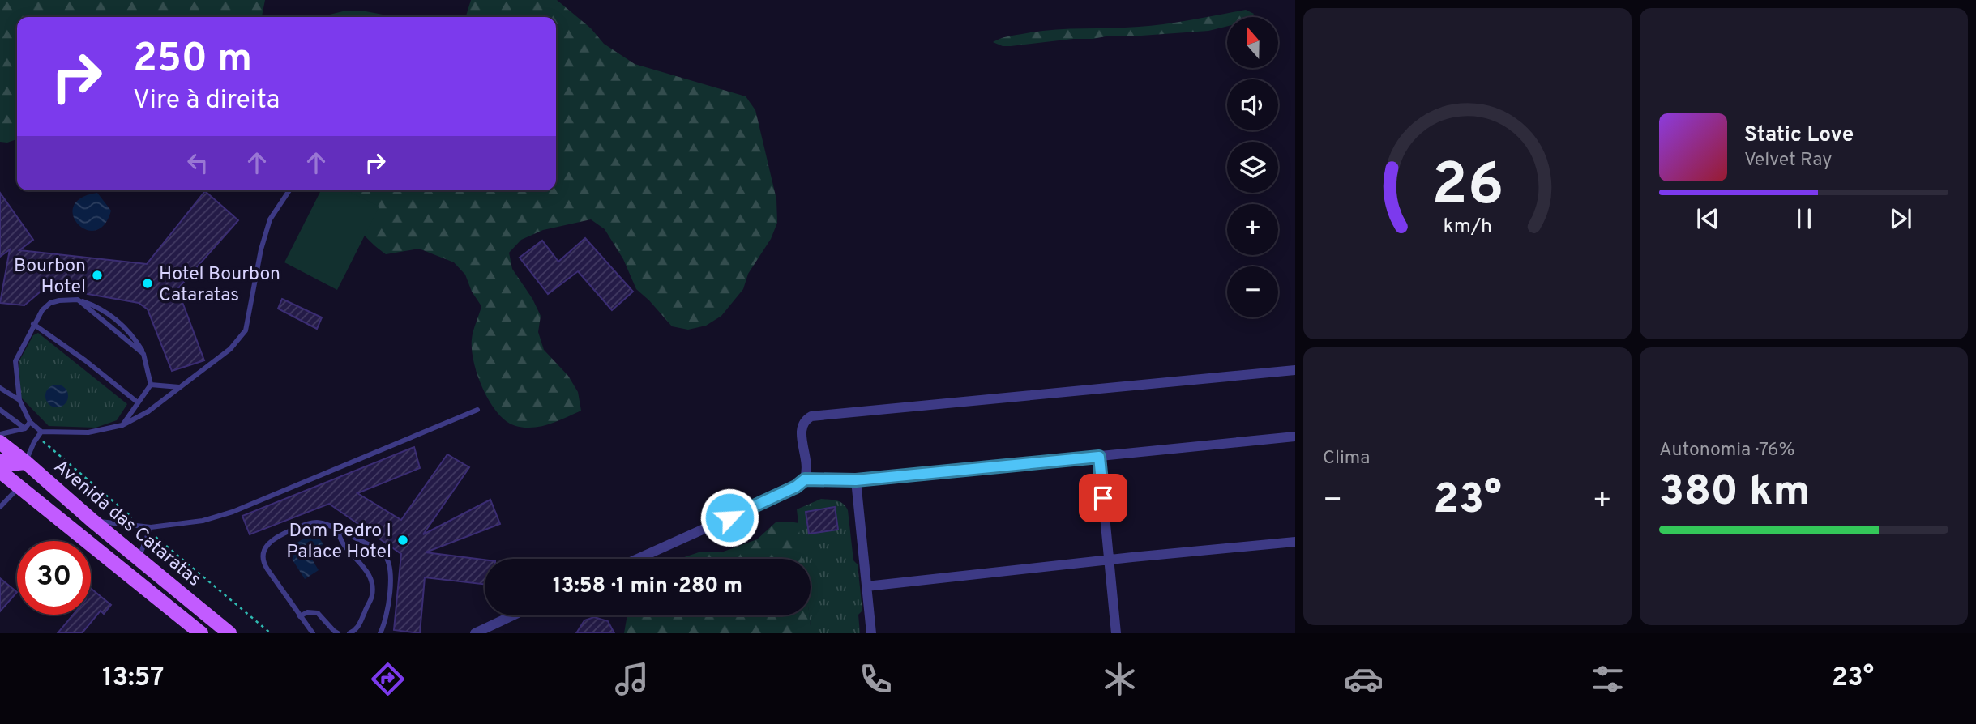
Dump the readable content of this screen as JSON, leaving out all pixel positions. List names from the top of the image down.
{
  "streets": {
    "main road": ["Avenida das Cataratas"]
  },
  "places": ["Bourbon Hotel", "Hotel Bourbon Cataratas", "Dom Pedro I Palace Hotel"],
  "north": "top",
  "page": {
    "map_buttons": ["+", "−"],
    "turn": ["250 m", "Vire à direita"],
    "song": ["Static Love", "Velvet Ray"],
    "tile": [
      "Clima",
      ["Autonomia · 76%", "380 km"]
    ],
    "heat": ["−", "23°", "+"],
    "limit": "30",
    "trip": "13:58 · 1 min · 280 m",
    "tabs": ["13:57", "23°"],
    "gauge": ["26", "km/h"]
  }
}
